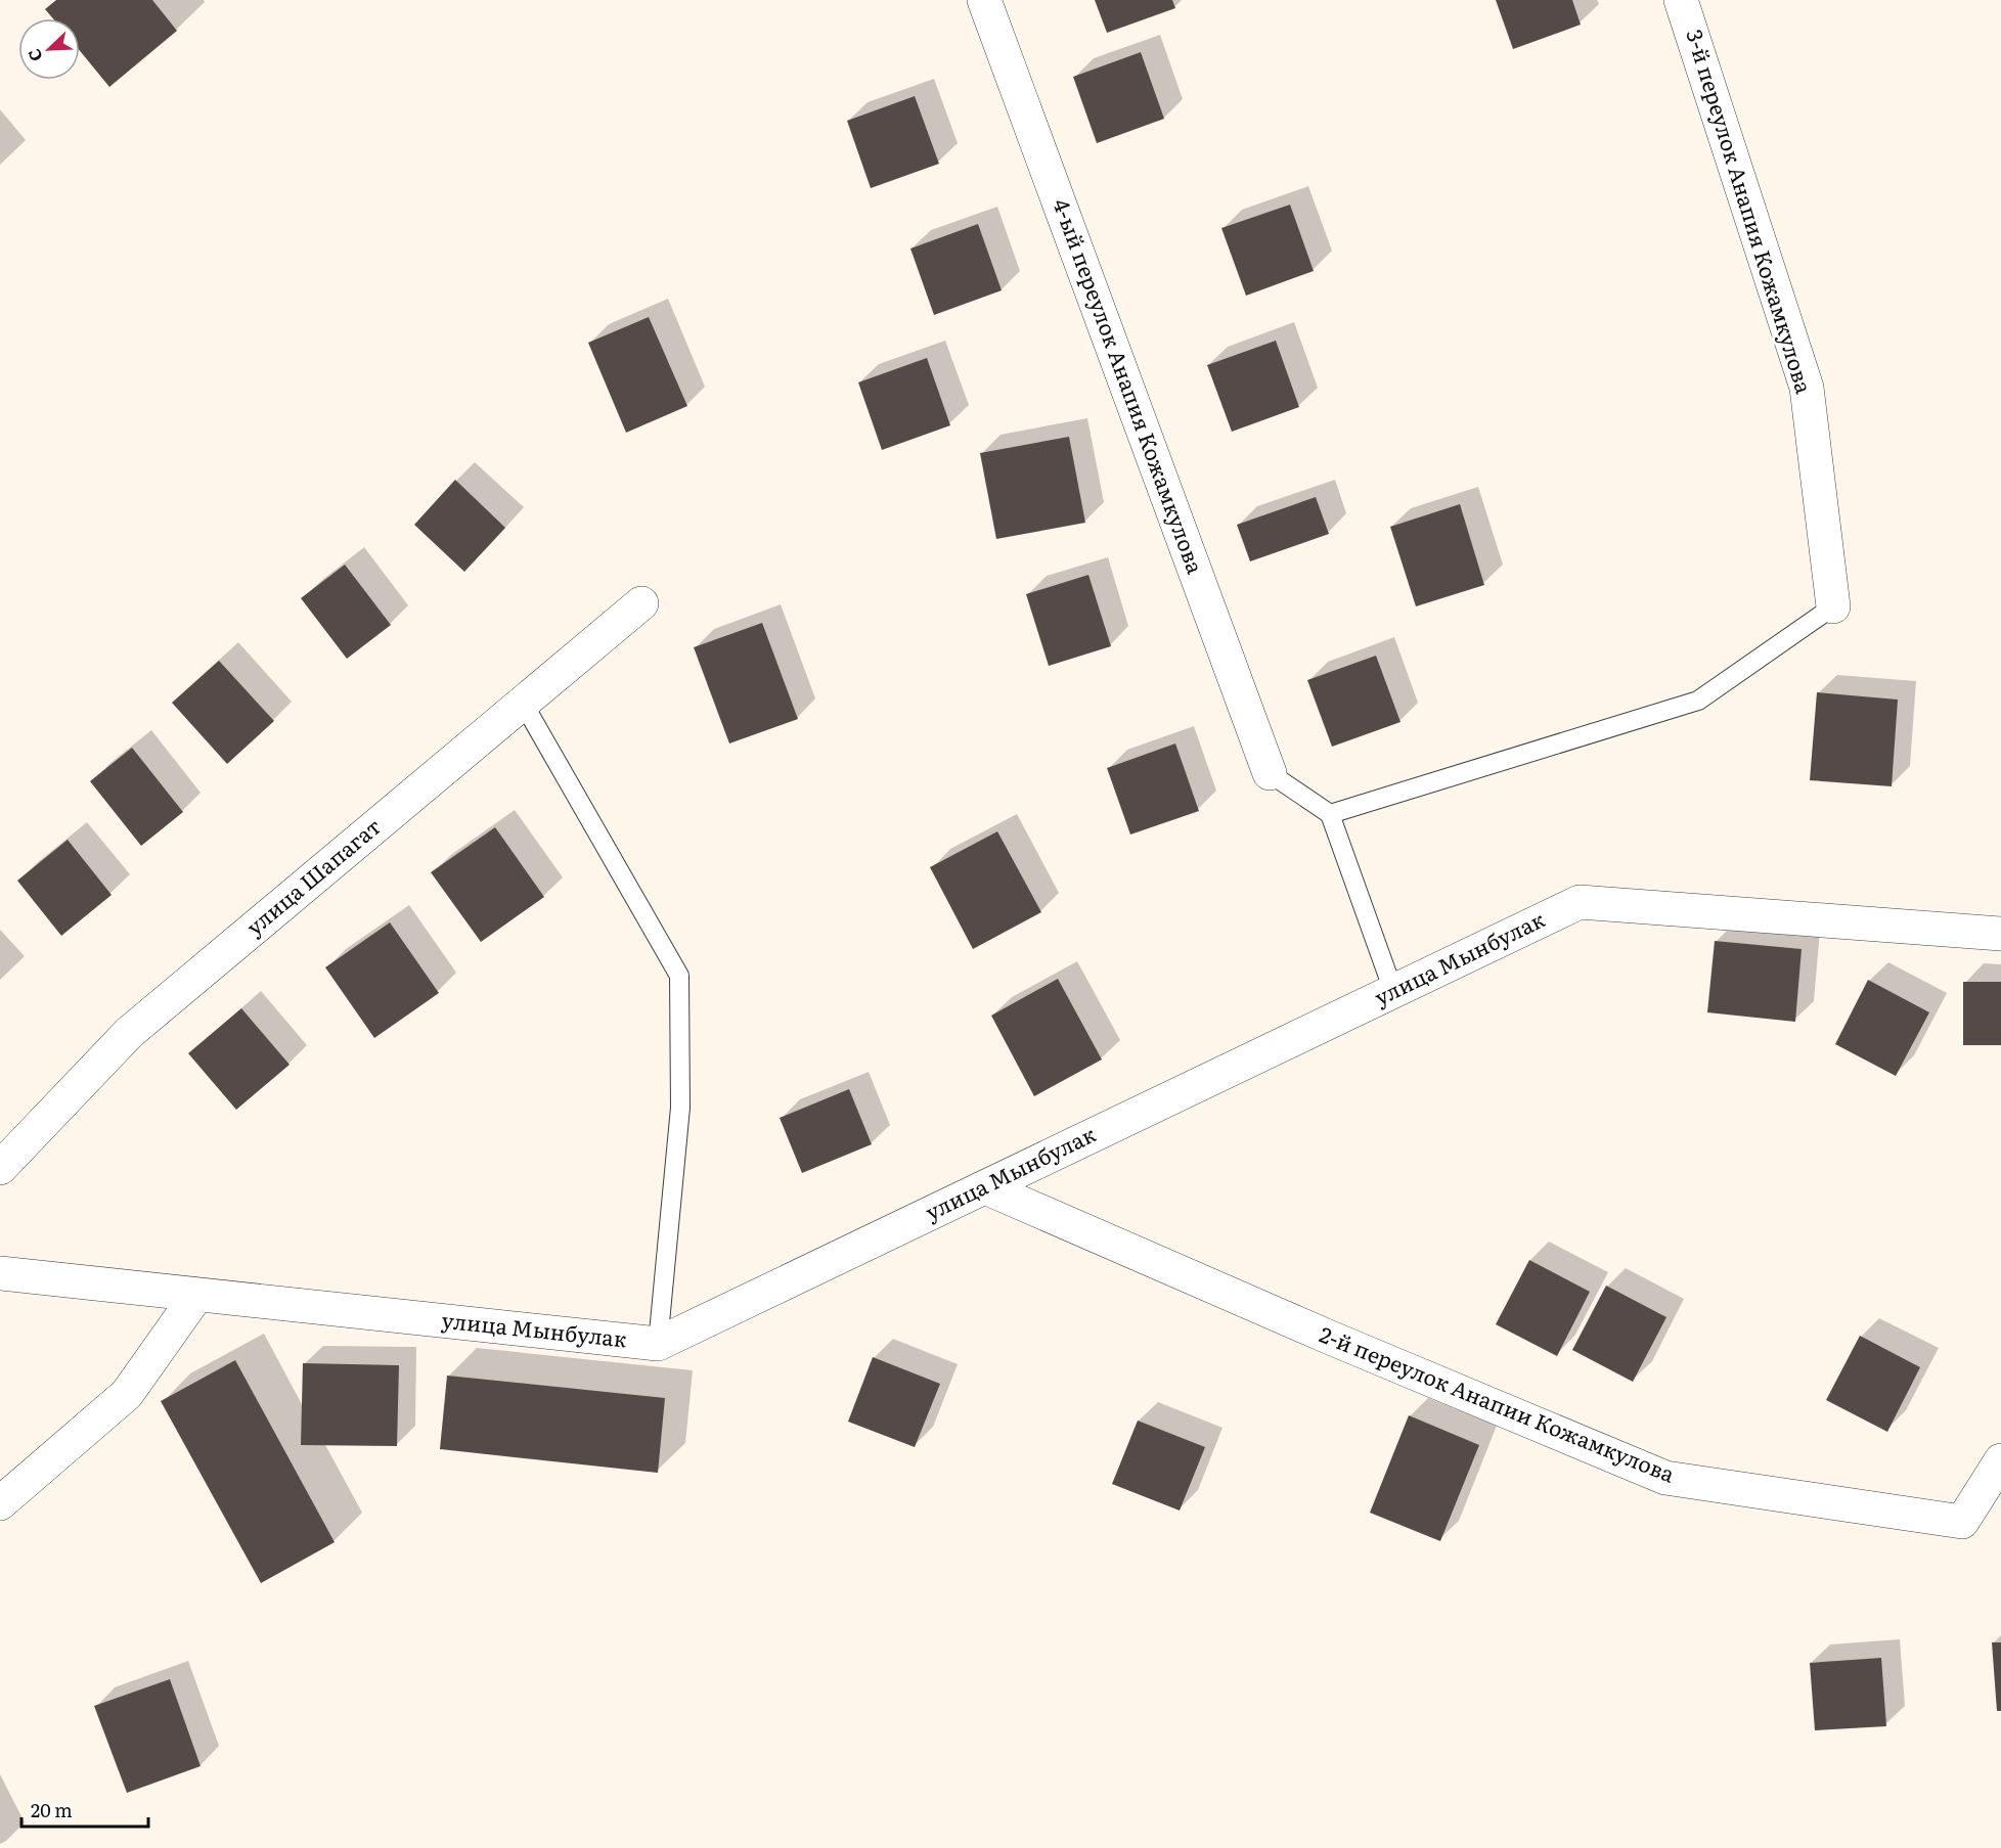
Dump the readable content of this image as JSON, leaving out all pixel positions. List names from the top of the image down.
{
  "streets": {
    "street": [
      "3-й переулок Анапия Кожамкулова",
      "4-ый переулок Анапия Кожамкулова",
      "улица Шапагат",
      "улица Мынбулак",
      "2-й переулок Анапии Кожамкулова"
    ]
  },
  "crossings": [
    ["улица Мынбулак", "2-й переулок Анапии Кожамкулова"]
  ],
  "scale_bar": "20 m",
  "north": "bottom left"
}
